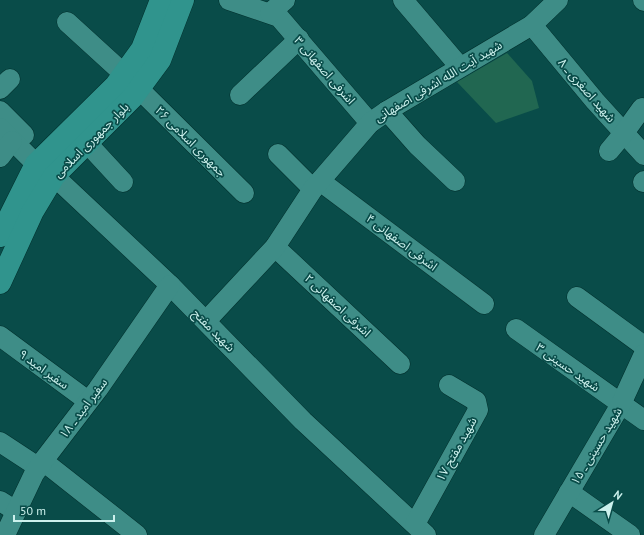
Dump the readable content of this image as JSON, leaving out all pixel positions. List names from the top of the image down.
{
  "streets": {
    "main road": ["بلوار جمهوری اسلامی"],
    "street": [
      "اشرفی اصفهانی ۳",
      "شهید آیت الله اشرفی اصفهانی",
      "شهید اصغری ـ ۸",
      "جمهوری اسلامی ۲۶",
      "اشرفی اصفهانی ۴",
      "اشرفی اصفهانی ۲",
      "شهید مفتح",
      "شهید حسینی ۳",
      "سفیر امید ۹",
      "سفیر امید ـ ۱۸",
      "شهید حسینی ـ ۱۵",
      "شهید مفتح ۱۷"
    ]
  },
  "crossings": [
    ["اشرفی اصفهانی ۳", "شهید آیت الله اشرفی اصفهانی"],
    ["شهید آیت الله اشرفی اصفهانی", "شهید اصغری ـ ۸"],
    ["شهید آیت الله اشرفی اصفهانی", "اشرفی اصفهانی ۴"],
    ["شهید آیت الله اشرفی اصفهانی", "اشرفی اصفهانی ۲"],
    ["شهید آیت الله اشرفی اصفهانی", "شهید مفتح"],
    ["بلوار جمهوری اسلامی", "جمهوری اسلامی ۲۶"],
    ["بلوار جمهوری اسلامی", "شهید مفتح"],
    ["شهید مفتح", "سفیر امید ـ ۱۸"],
    ["شهید مفتح", "شهید مفتح ۱۷"],
    ["شهید حسینی ۳", "شهید حسینی ـ ۱۵"],
    ["سفیر امید ۹", "سفیر امید ـ ۱۸"]
  ],
  "scale_bar": "50 m",
  "north": "top right"
}
